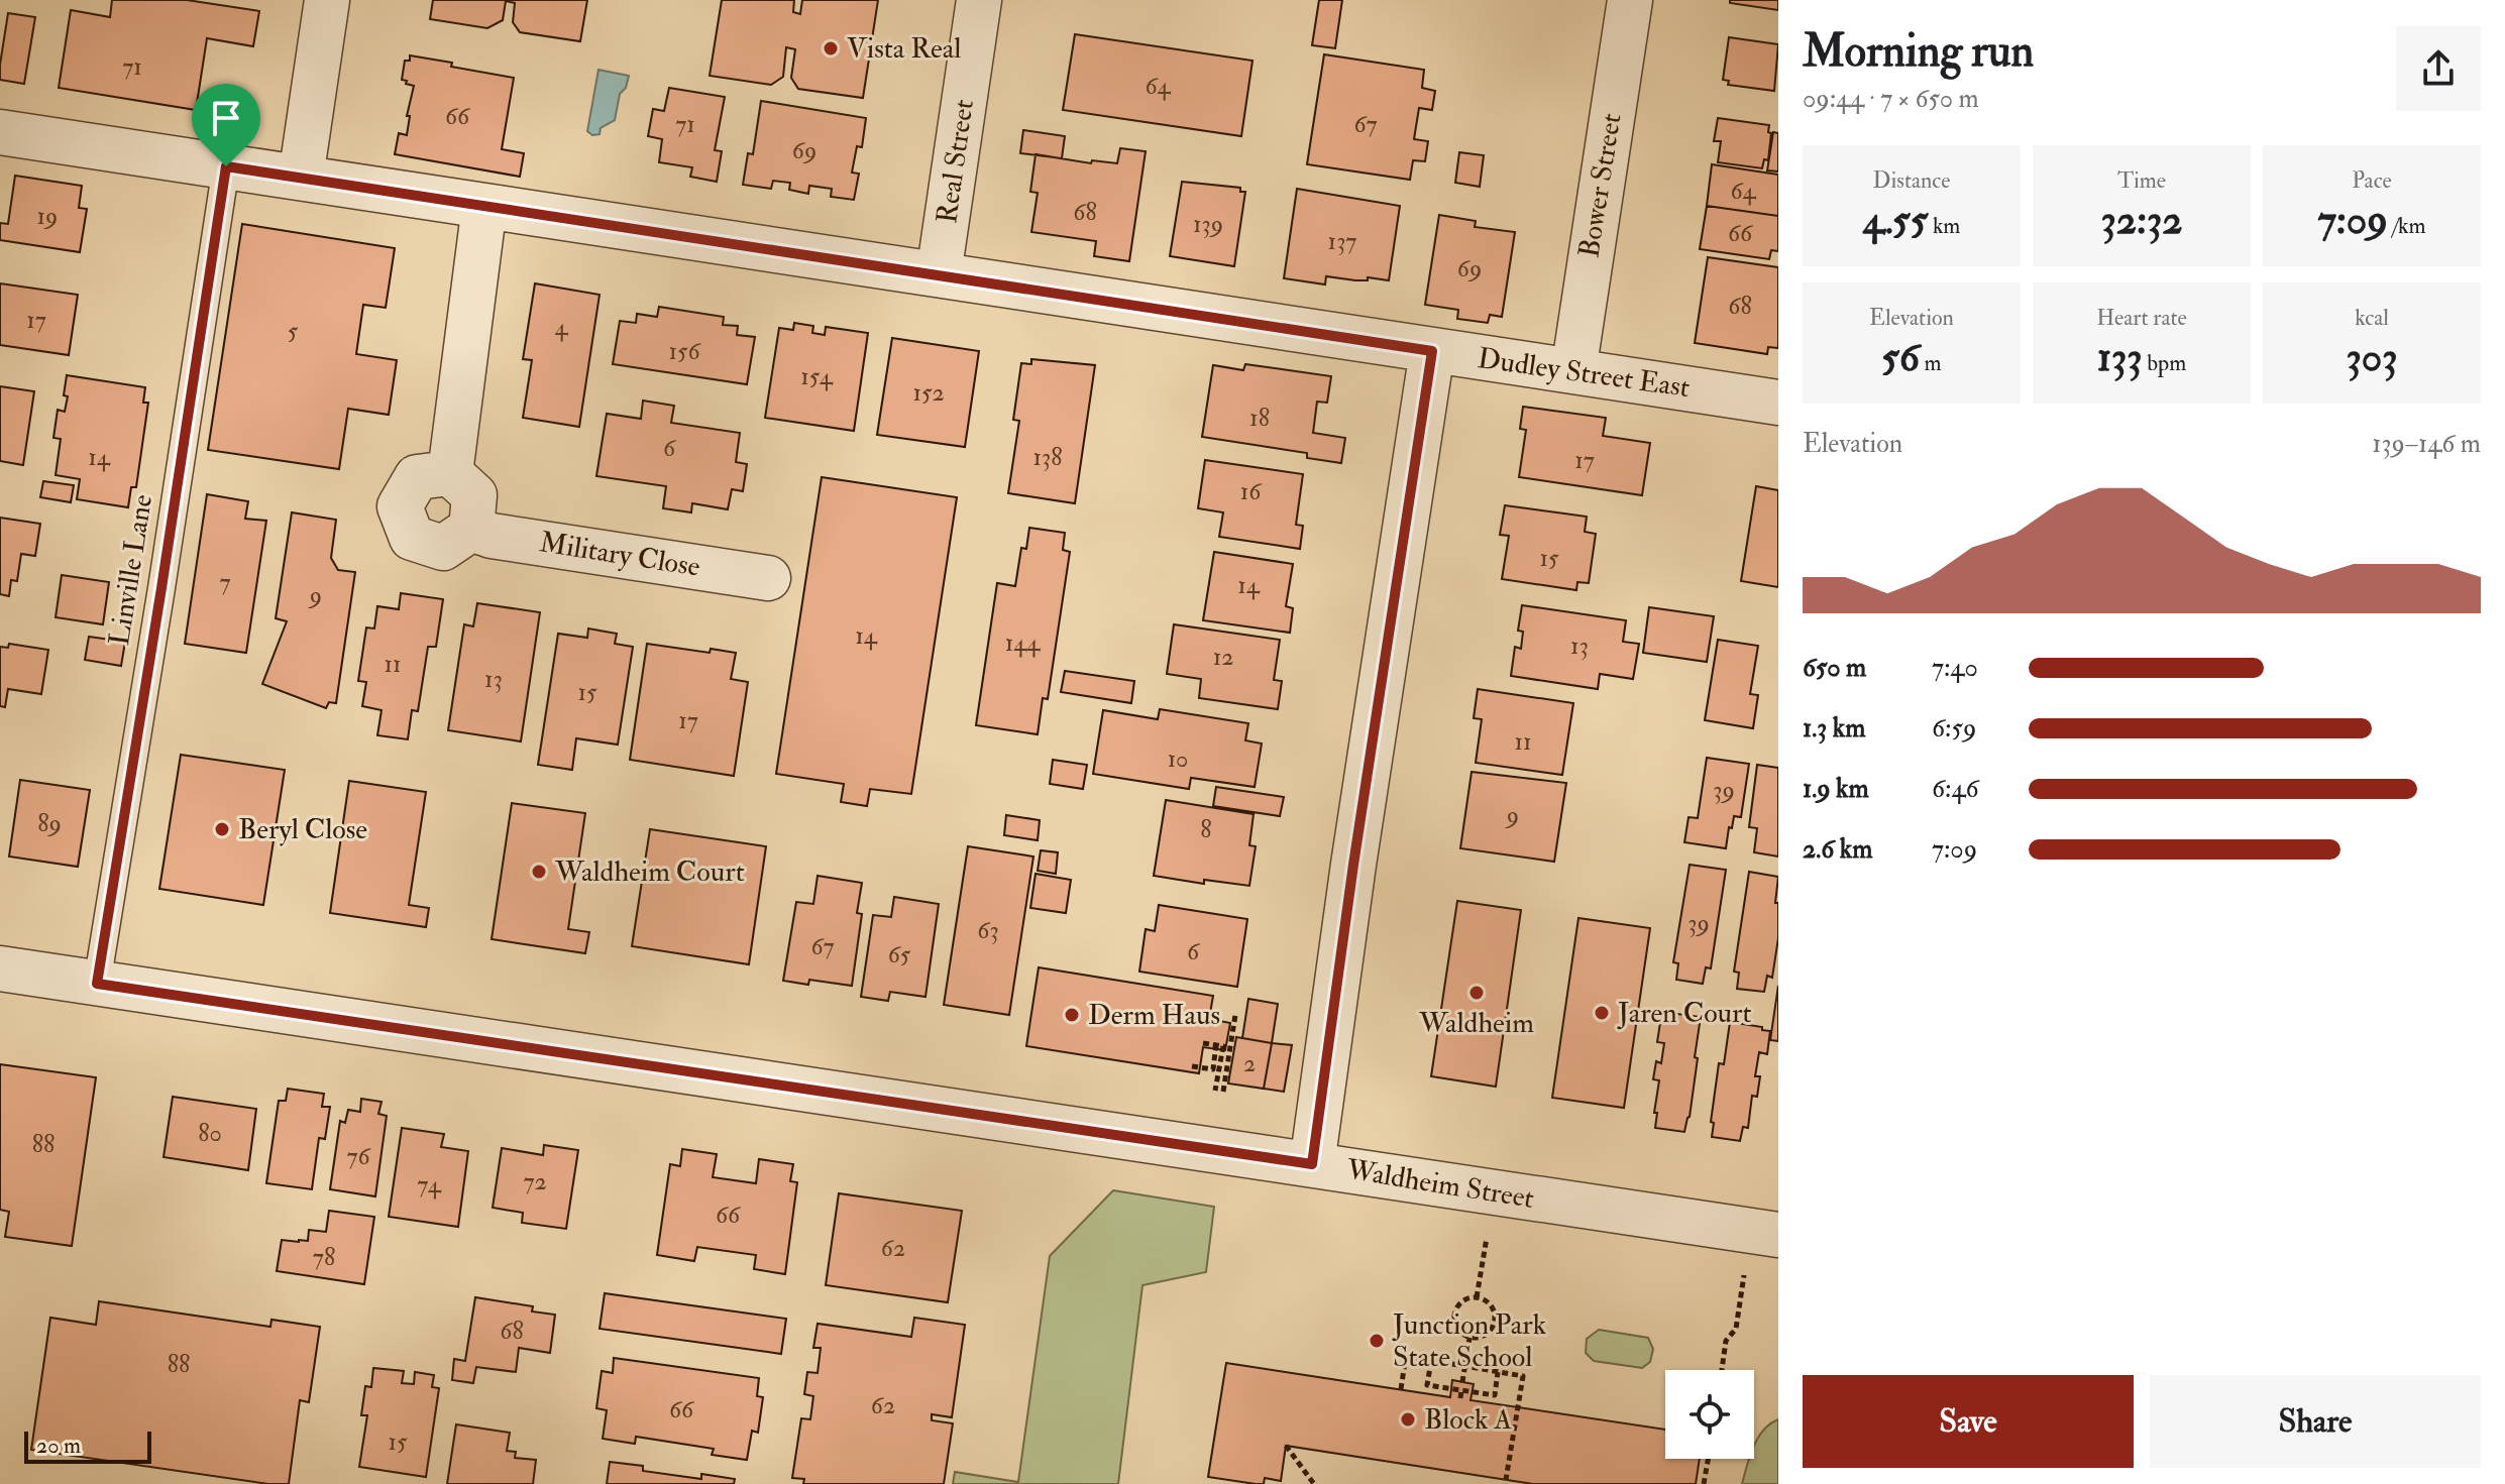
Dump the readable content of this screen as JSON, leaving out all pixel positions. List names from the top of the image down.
{
  "streets": {
    "street": [
      "Real Street",
      "Bower Street",
      "Dudley Street East",
      "Military Close",
      "Waldheim Street"
    ],
    "lane": ["Linville Lane"]
  },
  "crossings": [
    ["Real Street", "Dudley Street East"],
    ["Bower Street", "Dudley Street East"],
    ["Dudley Street East", "Linville Lane"],
    ["Linville Lane", "Waldheim Street"]
  ],
  "places": [
    "Vista Real",
    "Beryl Close",
    "Waldheim Court",
    "Waldheim",
    "Jaren Court",
    "Derm Haus",
    "Junction Park State School",
    "Block A"
  ],
  "house_numbers": [
    "71",
    "64",
    "66",
    "71",
    "67",
    "69",
    "64",
    "68",
    "19",
    "139",
    "66",
    "137",
    "69",
    "68",
    "17",
    "4",
    "5",
    "156",
    "154",
    "152",
    "18",
    "6",
    "14",
    "138",
    "17",
    "16",
    "15",
    "7",
    "14",
    "9",
    "14",
    "144",
    "13",
    "12",
    "11",
    "13",
    "15",
    "17",
    "11",
    "10",
    "39",
    "9",
    "89",
    "8",
    "39",
    "63",
    "67",
    "6",
    "65",
    "2",
    "80",
    "88",
    "76",
    "72",
    "74",
    "66",
    "62",
    "78",
    "68",
    "88",
    "62",
    "66",
    "15"
  ],
  "scale_bar": "20 m",
  "page": {
    "heading": ["Morning run", "09:44 · 7 × 650 m"],
    "stats": [
      ["Distance", "4.55 km"],
      ["Time", "32:32"],
      ["Pace", "7:09 /km"],
      ["Elevation", "56 m"],
      ["Heart rate", "133 bpm"],
      ["kcal", "303"]
    ],
    "chart": ["Elevation", "139–146 m"],
    "list": [
      {
        "name": "650 m",
        "note": "7:40"
      },
      {
        "name": "1.3 km",
        "note": "6:59"
      },
      {
        "name": "1.9 km",
        "note": "6:46"
      },
      {
        "name": "2.6 km",
        "note": "7:09"
      }
    ],
    "buttons": ["Save", "Share"],
    "scale": "20 m"
  }
}
